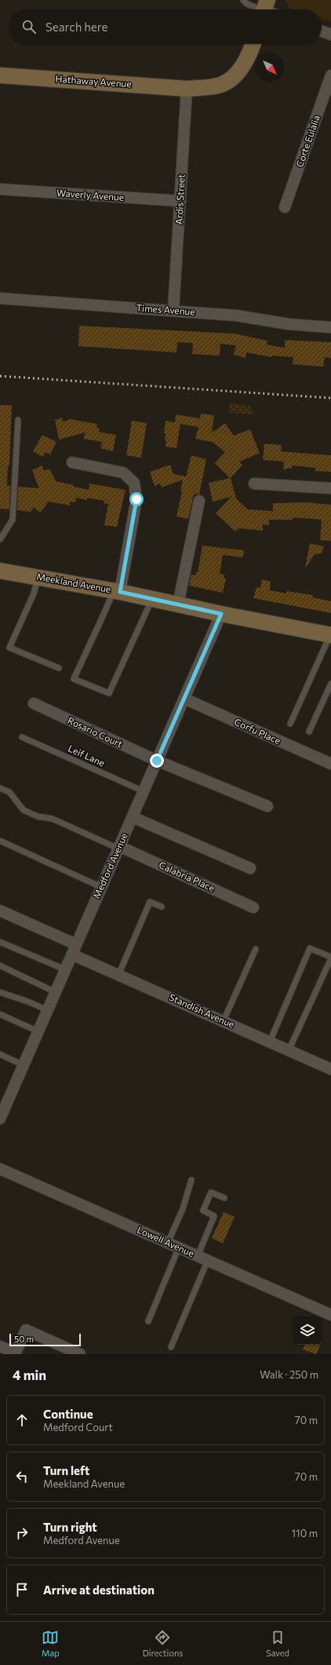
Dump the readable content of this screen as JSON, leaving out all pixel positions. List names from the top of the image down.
{
  "streets": {
    "main road": ["Hathaway Avenue", "Meekland Avenue"],
    "street": [
      "Corte Eulalia",
      "Waverly Avenue",
      "Ardis Street",
      "Times Avenue",
      "Corfu Place",
      "Rosario Court",
      "Medford Avenue",
      "Calabria Place",
      "Standish Avenue",
      "Lowell Avenue"
    ],
    "lane": ["Leif Lane"]
  },
  "crossings": [
    ["Hathaway Avenue", "Ardis Street"],
    ["Waverly Avenue", "Ardis Street"],
    ["Ardis Street", "Times Avenue"],
    ["Meekland Avenue", "Medford Avenue"],
    ["Corfu Place", "Medford Avenue"],
    ["Rosario Court", "Medford Avenue"],
    ["Leif Lane", "Medford Avenue"],
    ["Medford Avenue", "Calabria Place"],
    ["Medford Avenue", "Standish Avenue"]
  ],
  "scale_bar": "50 m",
  "north": "bottom right",
  "page": {
    "search": "Search here",
    "scale": "50 m",
    "heading": ["4 min", "Walk · 250 m"],
    "list": [
      ["Continue", "Medford Court", "70 m"],
      ["Turn left", "Meekland Avenue", "70 m"],
      ["Turn right", "Medford Avenue", "110 m"],
      "Arrive at destination"
    ],
    "nav": ["Map", "Directions", "Saved"]
  }
}
